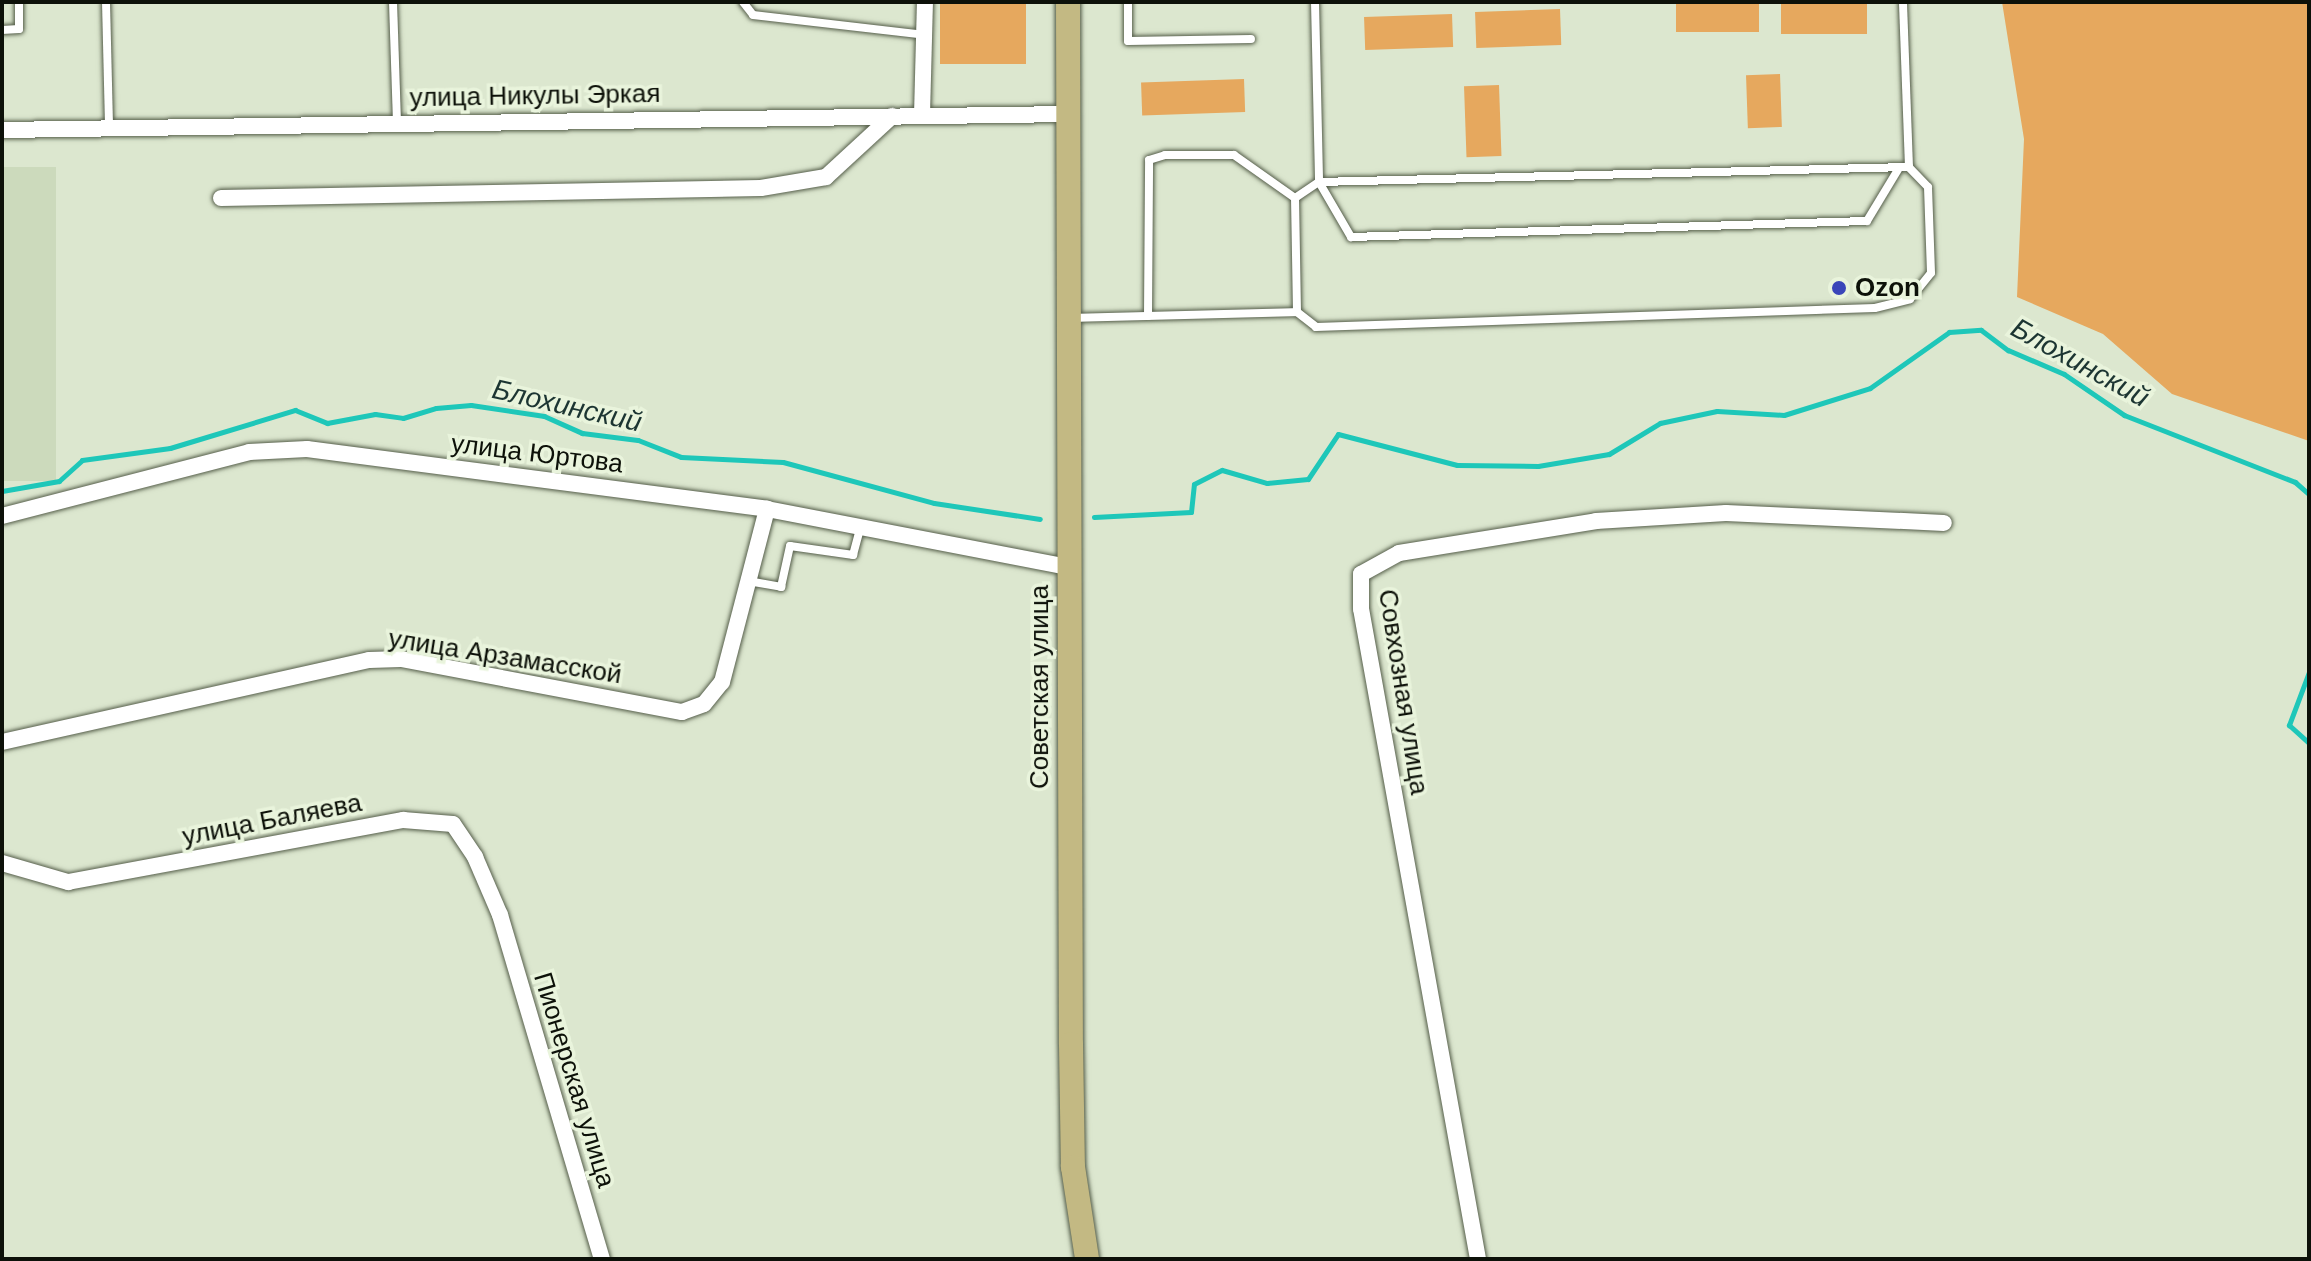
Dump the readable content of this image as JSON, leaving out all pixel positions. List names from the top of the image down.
{
  "streets": {
    "main road": ["Советская улица"],
    "street": [
      "улица Никулы Эркая",
      "улица Юртова",
      "улица Арзамасской",
      "Совхозная улица",
      "улица Баляева",
      "Пионерская улица"
    ]
  },
  "crossings": [
    ["улица Никулы Эркая", "Советская улица"],
    ["улица Юртова", "улица Арзамасской"],
    ["улица Юртова", "Советская улица"],
    ["улица Баляева", "Пионерская улица"]
  ],
  "water": ["Блохинский"],
  "places": ["Ozon"]
}
